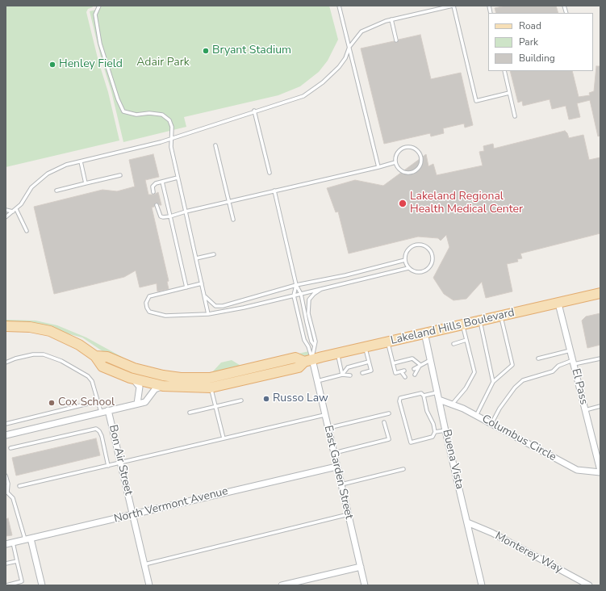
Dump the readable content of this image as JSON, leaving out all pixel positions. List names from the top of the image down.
{
  "streets": {
    "main road": ["Lakeland Hills Boulevard"],
    "street": [
      "El Pass",
      "Columbus Circle",
      "Buena Vista",
      "Bon Air Street",
      "East Garden Street",
      "North Vermont Avenue",
      "Monterey Way"
    ]
  },
  "crossings": [
    ["Lakeland Hills Boulevard", "El Pass"],
    ["Lakeland Hills Boulevard", "Buena Vista"],
    ["Lakeland Hills Boulevard", "East Garden Street"],
    ["El Pass", "Columbus Circle"],
    ["Columbus Circle", "Buena Vista"],
    ["Buena Vista", "Monterey Way"],
    ["Bon Air Street", "North Vermont Avenue"],
    ["East Garden Street", "North Vermont Avenue"]
  ],
  "parks": ["Adair Park"],
  "places": [
    "Bryant Stadium",
    "Henley Field",
    "Lakeland Regional Health Medical Center",
    "Russo Law",
    "Cox School"
  ],
  "legend": ["Road", "Park", "Building"]
}
